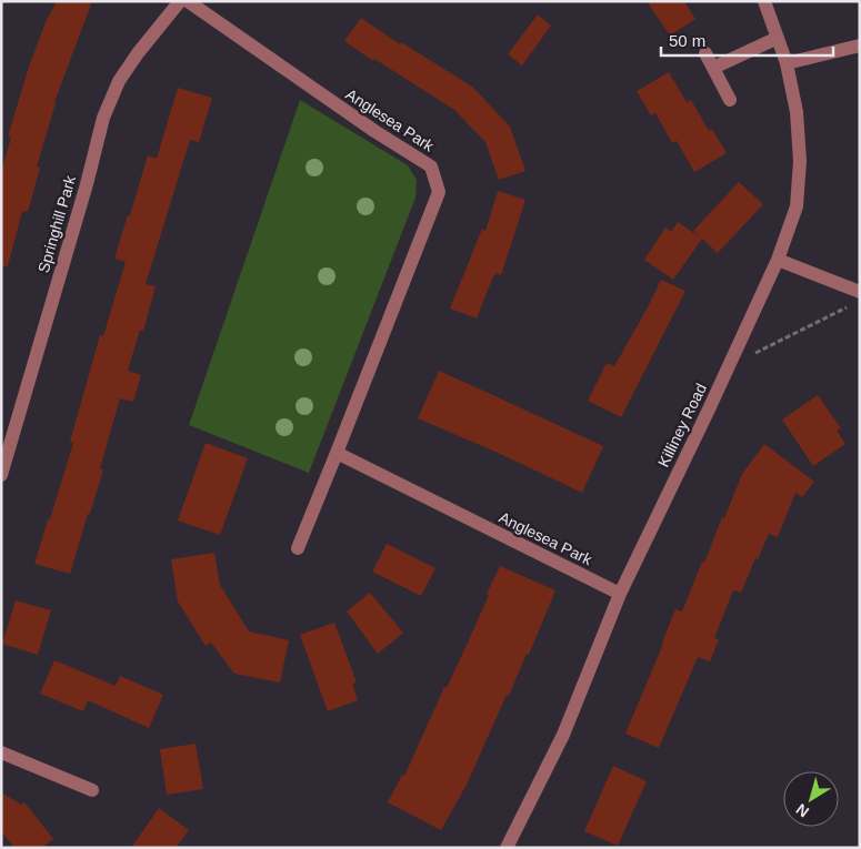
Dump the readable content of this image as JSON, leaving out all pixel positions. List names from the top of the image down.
{
  "streets": {
    "street": ["Anglesea Park", "Springhill Park", "Killiney Road"]
  },
  "crossings": [
    ["Anglesea Park", "Killiney Road"]
  ],
  "scale_bar": "50 m",
  "north": "bottom left"
}
